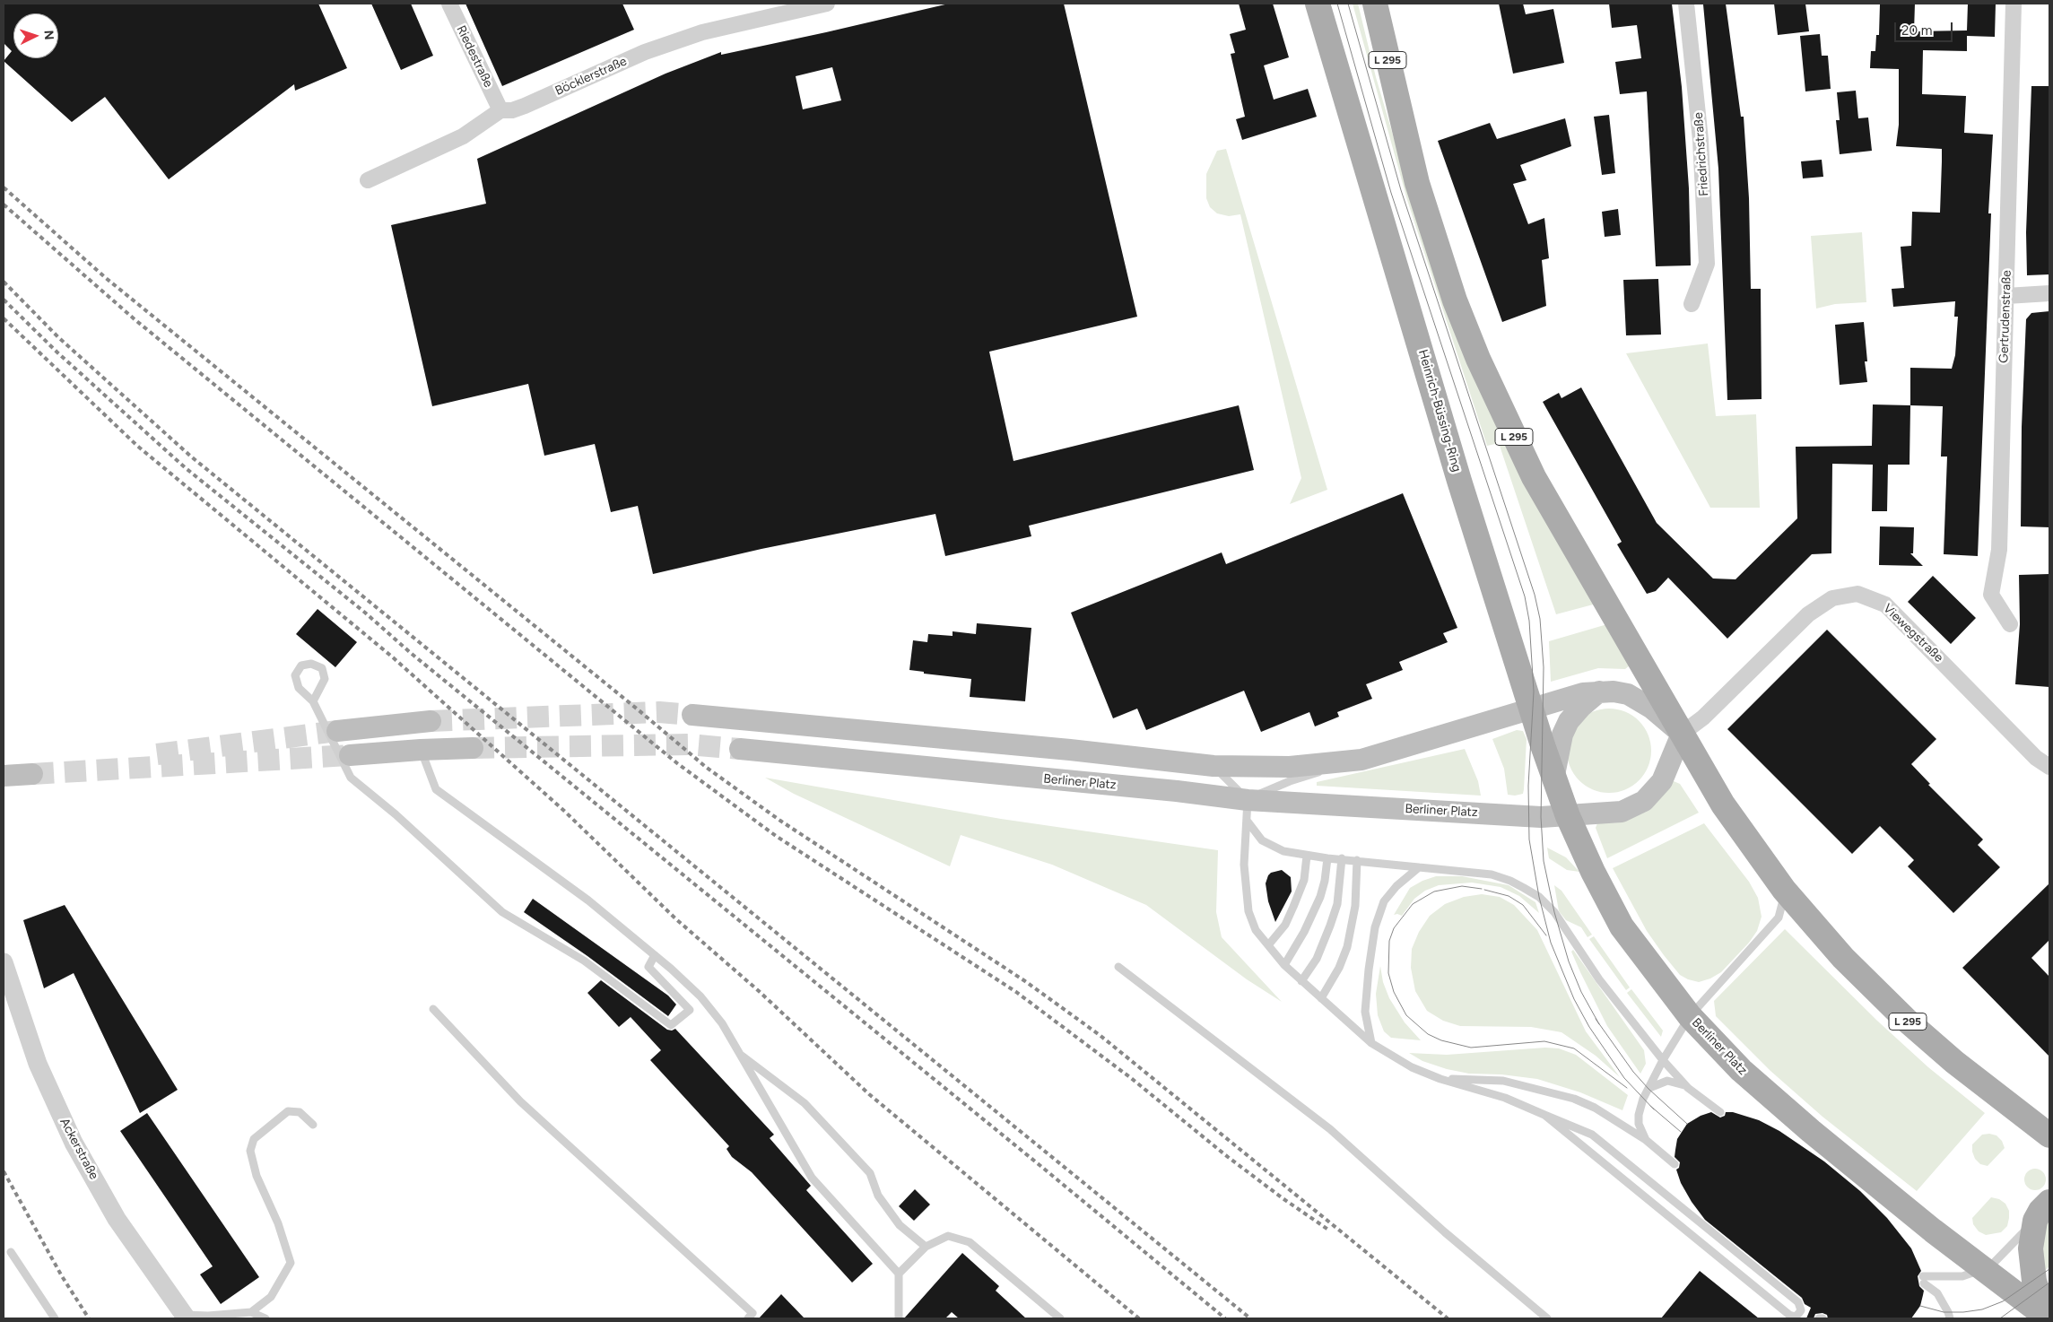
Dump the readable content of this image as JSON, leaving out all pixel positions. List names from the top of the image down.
{
  "streets": {
    "main road": ["L 295", "Heinrich-Büssing-Ring", "Berliner Platz"],
    "street": [
      "Riedestraße",
      "Böcklerstraße",
      "Friedrichstraße",
      "Gertrudenstraße",
      "Viewegstraße",
      "Ackerstraße"
    ]
  },
  "crossings": [
    ["Riedestraße", "Böcklerstraße"],
    ["L 295", "Heinrich-Büssing-Ring"],
    ["L 295", "Viewegstraße"],
    ["L 295", "Berliner Platz"],
    ["Heinrich-Büssing-Ring", "Viewegstraße"],
    ["Heinrich-Büssing-Ring", "Berliner Platz"],
    ["Viewegstraße", "Berliner Platz"]
  ],
  "scale_bar": "20 m",
  "north": "right"
}
